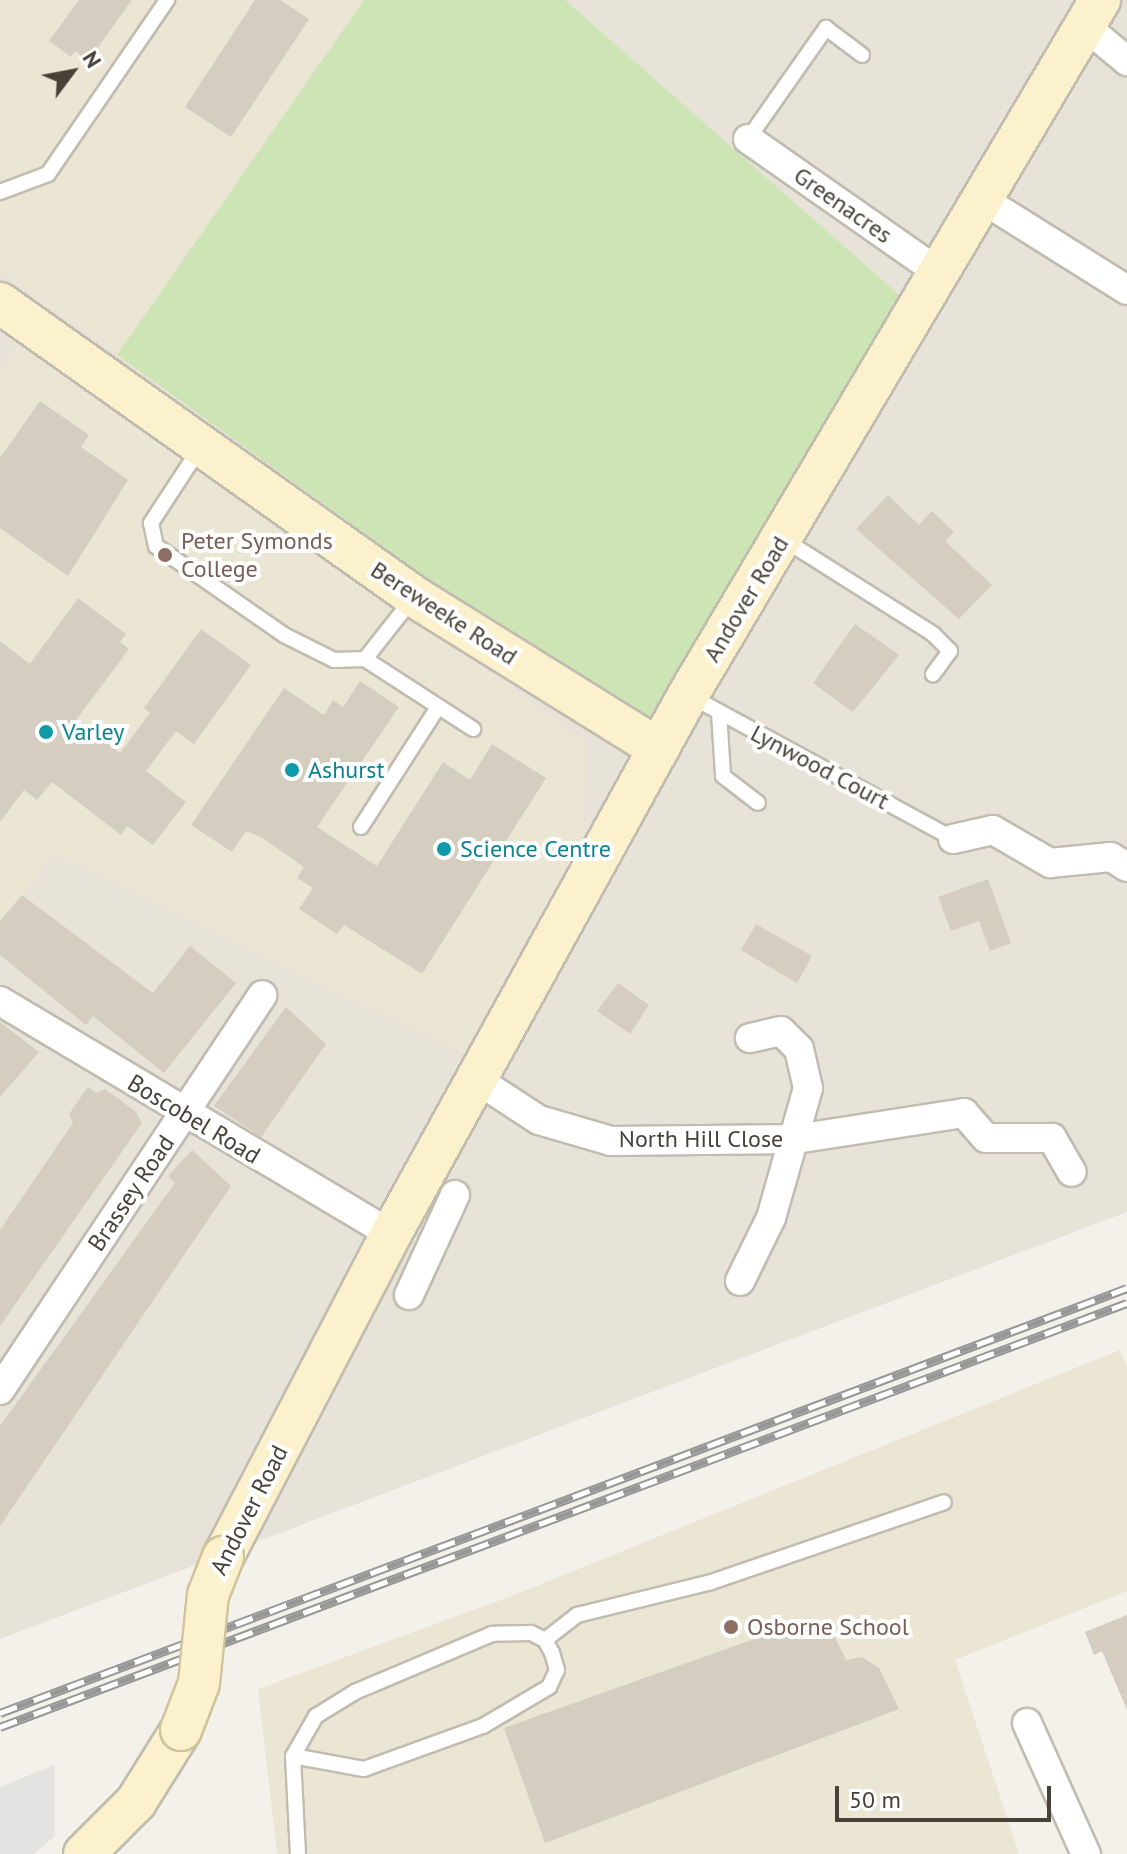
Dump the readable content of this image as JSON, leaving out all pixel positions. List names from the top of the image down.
{
  "streets": {
    "main road": ["Andover Road", "Bereweeke Road"],
    "street": [
      "Greenacres",
      "Boscobel Road",
      "North Hill Close",
      "Brassey Road"
    ],
    "lane": ["Lynwood Court"]
  },
  "crossings": [
    ["Greenacres", "Andover Road"],
    ["Andover Road", "Bereweeke Road"],
    ["Andover Road", "Lynwood Court"],
    ["Andover Road", "Boscobel Road"],
    ["Andover Road", "North Hill Close"],
    ["Boscobel Road", "Brassey Road"]
  ],
  "places": [
    "Peter Symonds College",
    "Varley",
    "Ashurst",
    "Science Centre",
    "Osborne School"
  ],
  "scale_bar": "50 m",
  "north": "top right"
}
